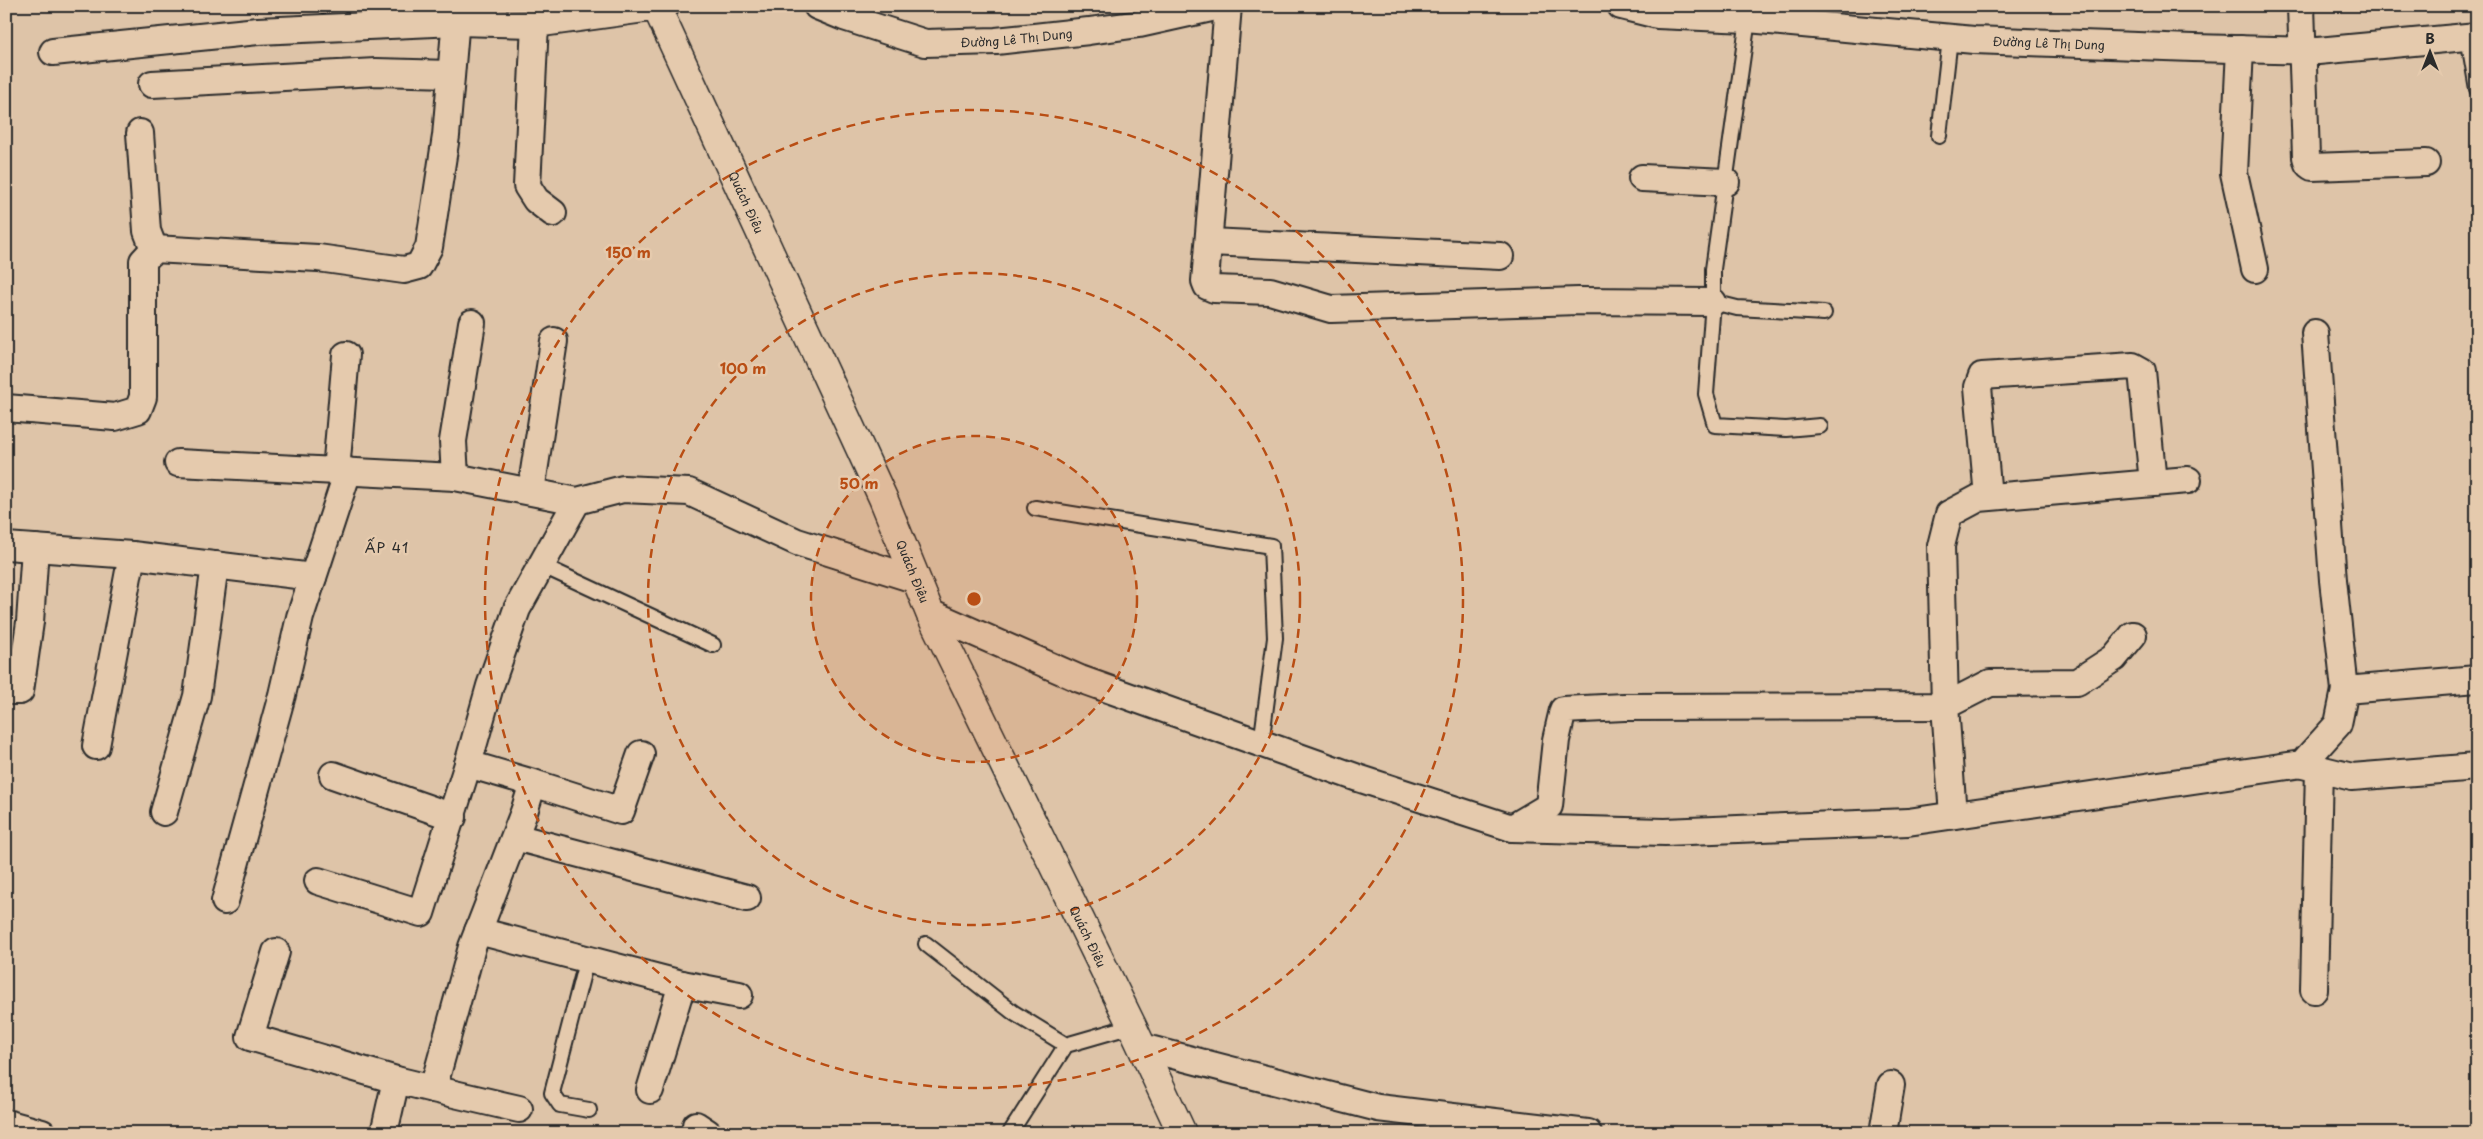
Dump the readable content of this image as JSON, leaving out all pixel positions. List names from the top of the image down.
{
  "streets": {
    "main road": ["Quách Điêu"],
    "street": ["Đường Lê Thị Dung"]
  },
  "districts": ["ẤP 41"],
  "north": "top",
  "rings": ["150 m", "100 m", "50 m"]
}
